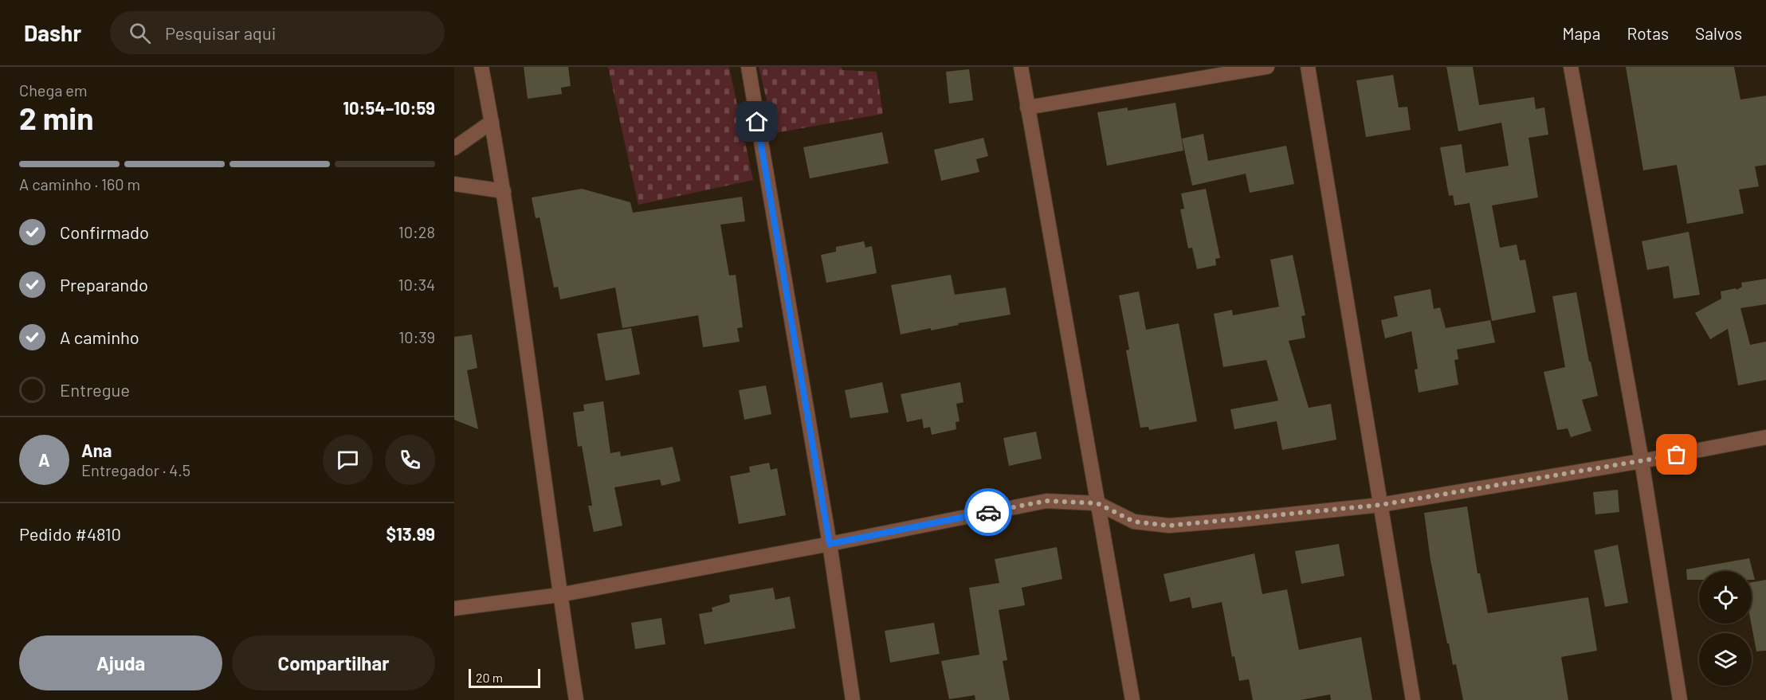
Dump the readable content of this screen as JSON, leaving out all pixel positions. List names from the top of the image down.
{
  "scale_bar": "20 m",
  "page": {
    "header": "Dashr",
    "search": "Pesquisar aqui",
    "nav": ["Mapa", "Rotas", "Salvos"],
    "heading": ["2 min", "Chega em", "10:54–10:59"],
    "panel": [
      "Ana",
      "Entregador · 4.5",
      "Pedido #4810",
      "$13.99"
    ],
    "bar": "A caminho · 160 m",
    "list": [
      ["Confirmado", "10:28"],
      ["Preparando", "10:34"],
      ["A caminho", "10:39"],
      "Entregue"
    ],
    "round": "A",
    "buttons": ["Ajuda", "Compartilhar"],
    "scale": "20 m"
  }
}
